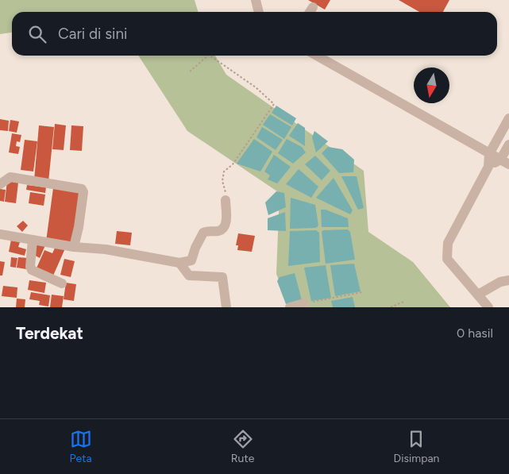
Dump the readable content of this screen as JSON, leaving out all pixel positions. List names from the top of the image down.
{
  "north": "bottom",
  "page": {
    "search": "Cari di sini",
    "heading": ["Terdekat", "0 hasil"],
    "nav": ["Peta", "Rute", "Disimpan"]
  }
}
